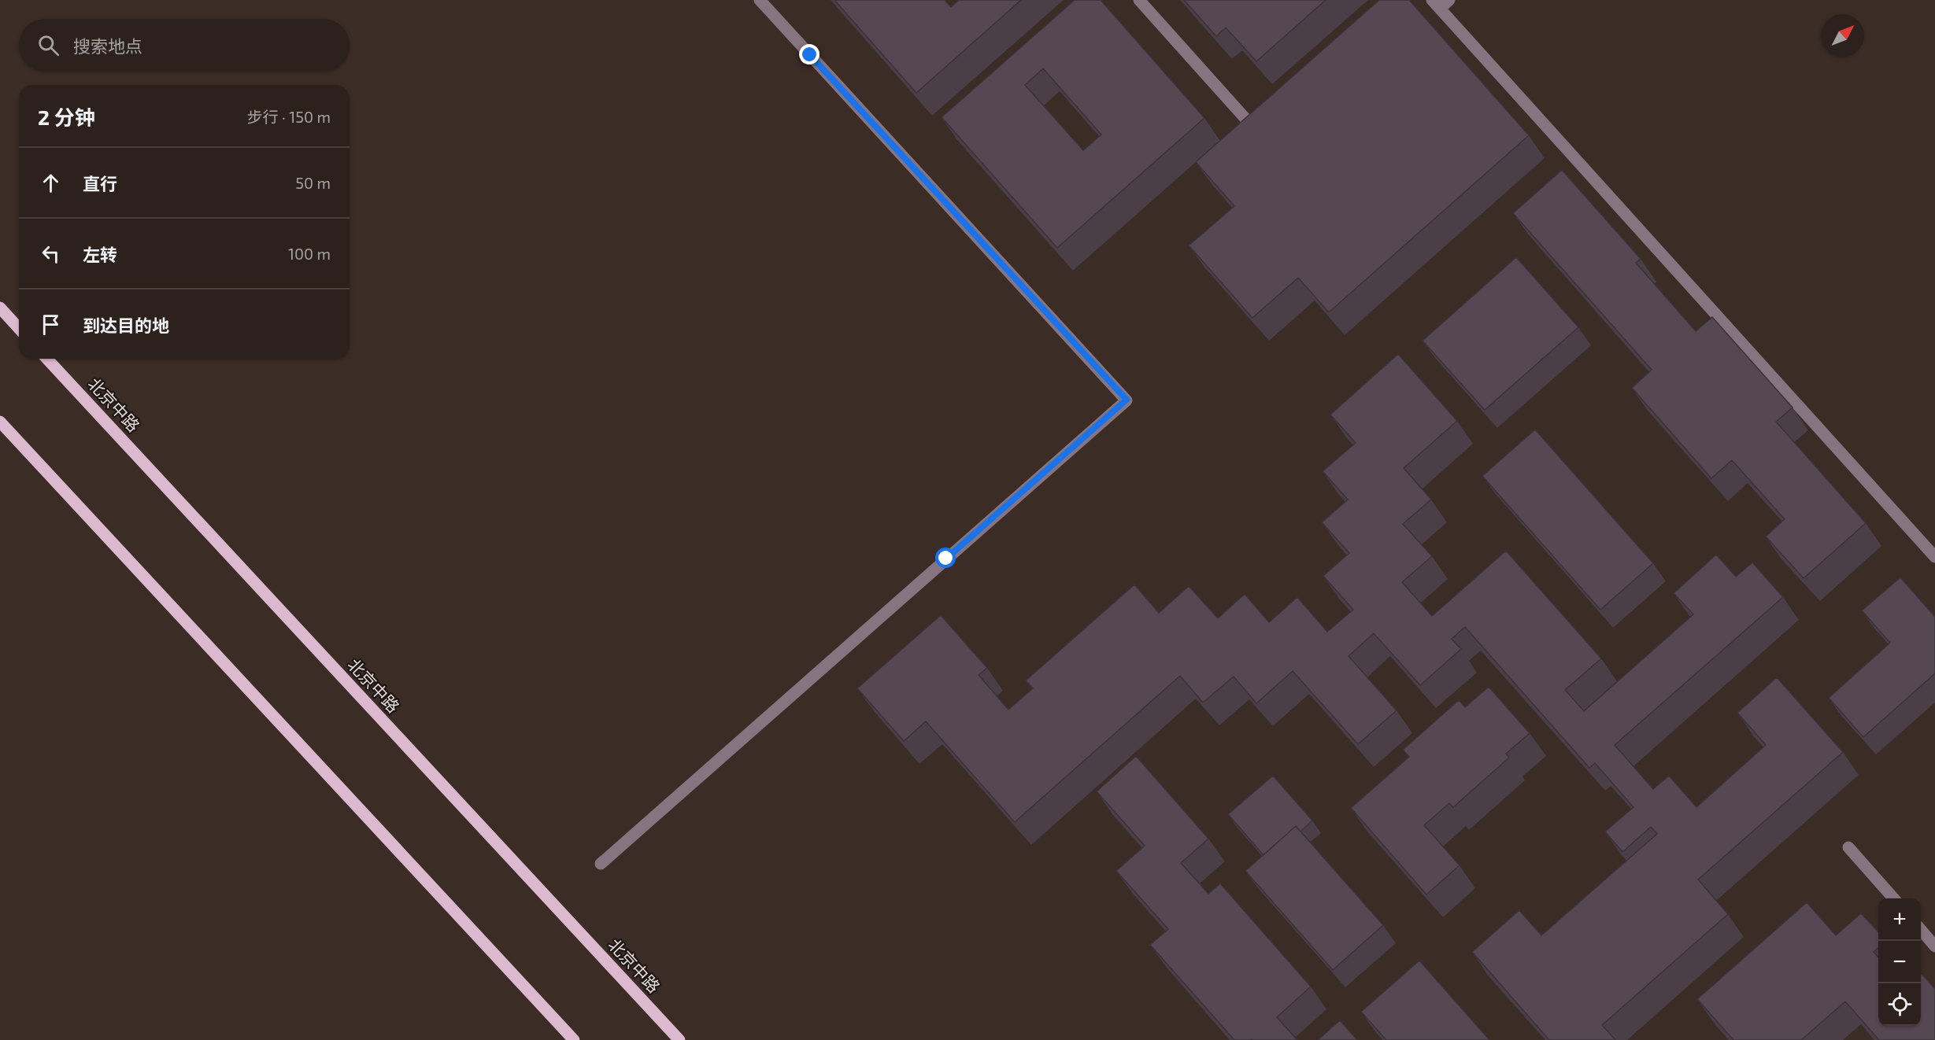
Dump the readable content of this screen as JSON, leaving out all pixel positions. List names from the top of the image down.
{
  "streets": {
    "main road": ["北京中路"]
  },
  "north": "top right",
  "page": {
    "search": "搜索地点",
    "heading": ["2 分钟", "步行 · 150 m"],
    "list": [
      ["直行", "50 m"],
      ["左转", "100 m"],
      "到达目的地"
    ],
    "map_buttons": ["+", "−"]
  }
}
